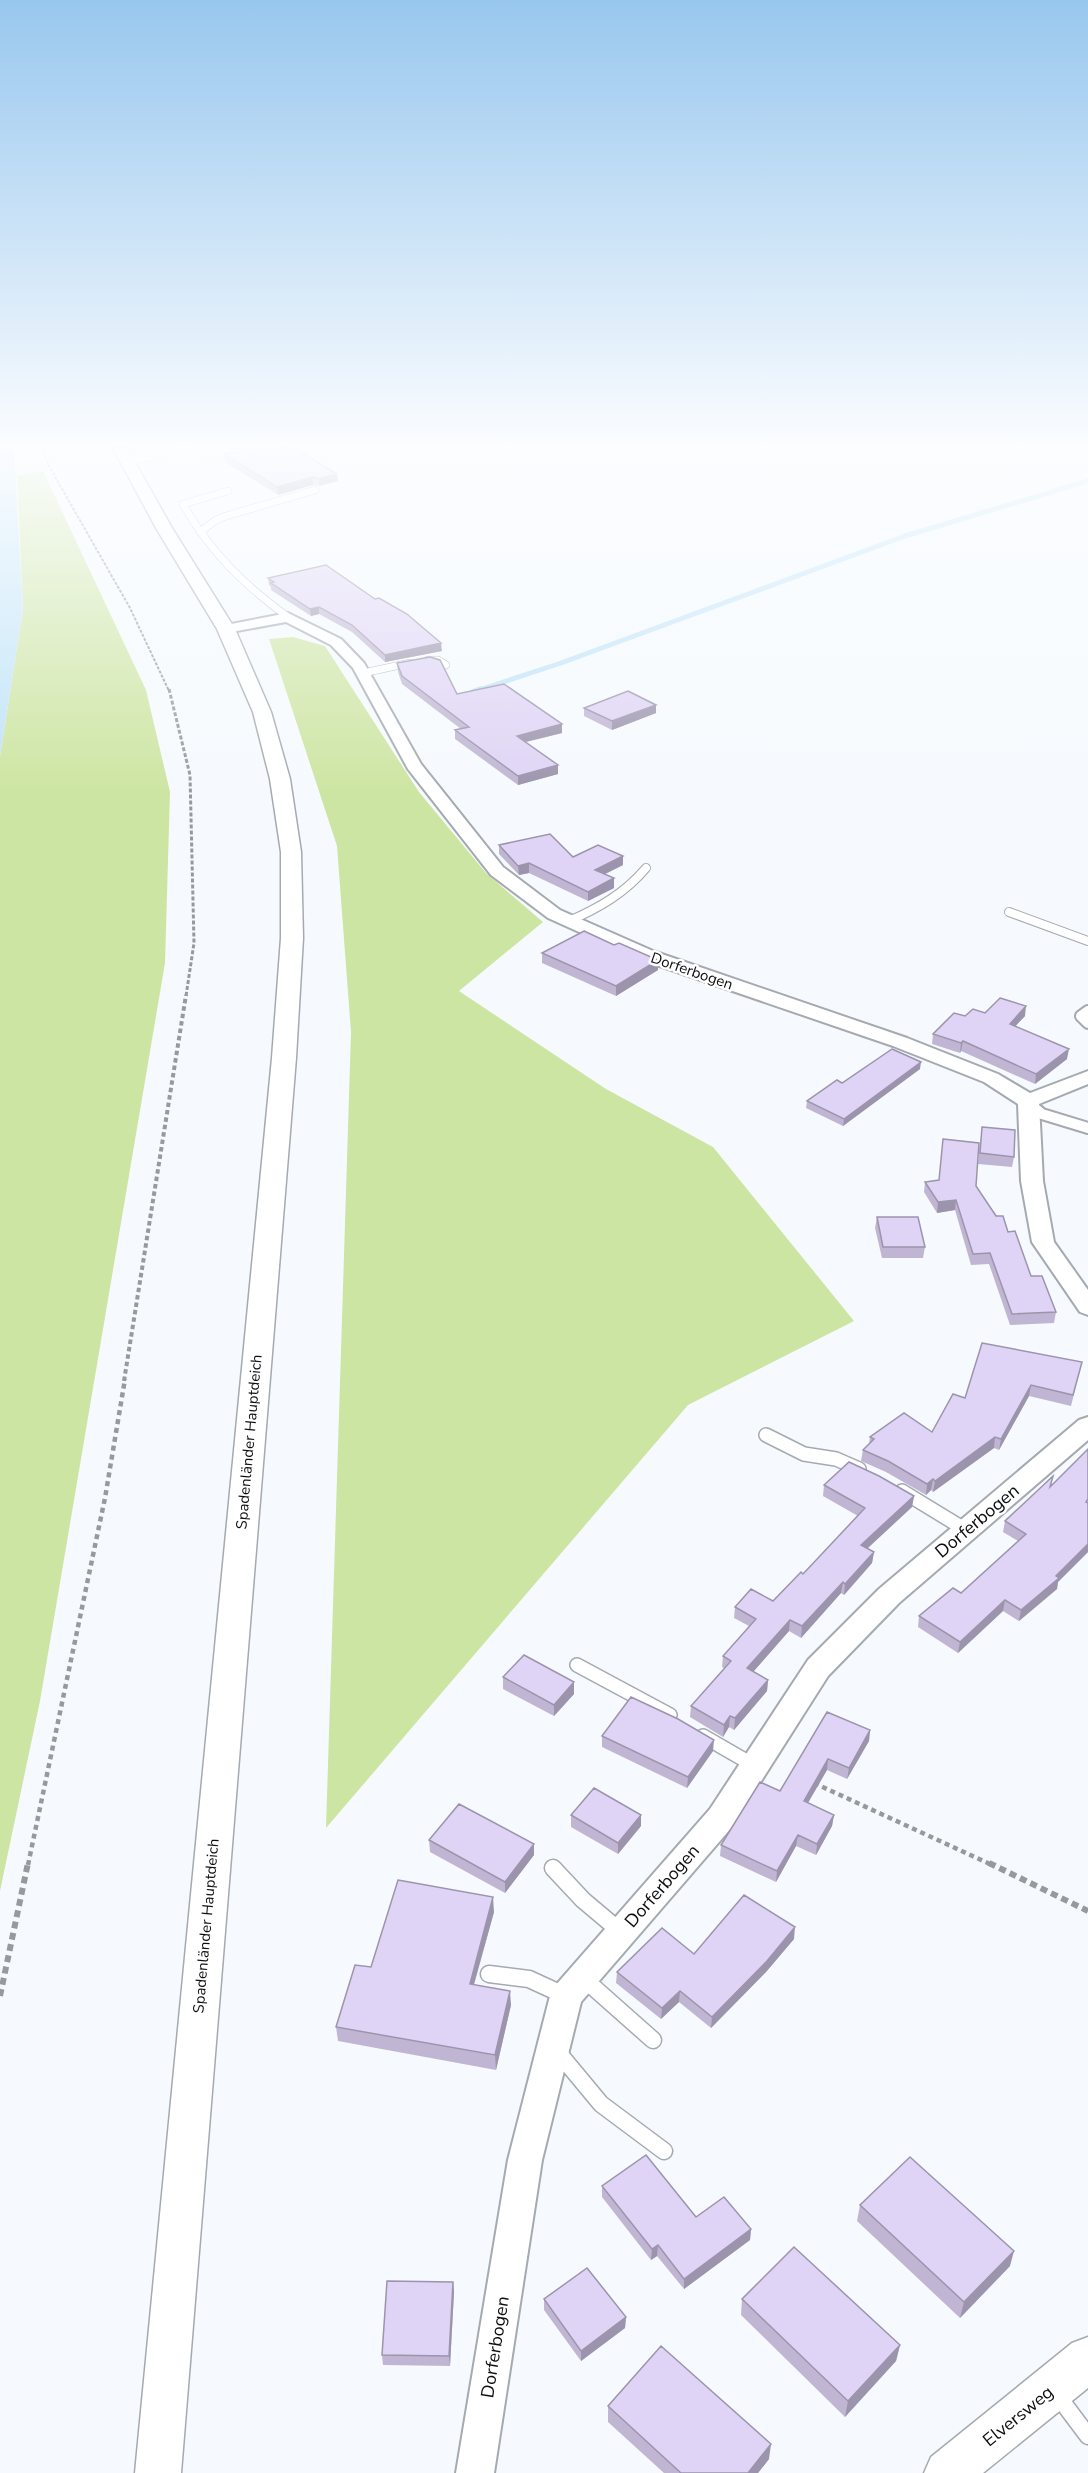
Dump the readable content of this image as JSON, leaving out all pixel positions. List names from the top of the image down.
{
  "streets": {
    "street": ["Dorferbogen", "Spadenländer Hauptdeich", "Elversweg"]
  }
}
